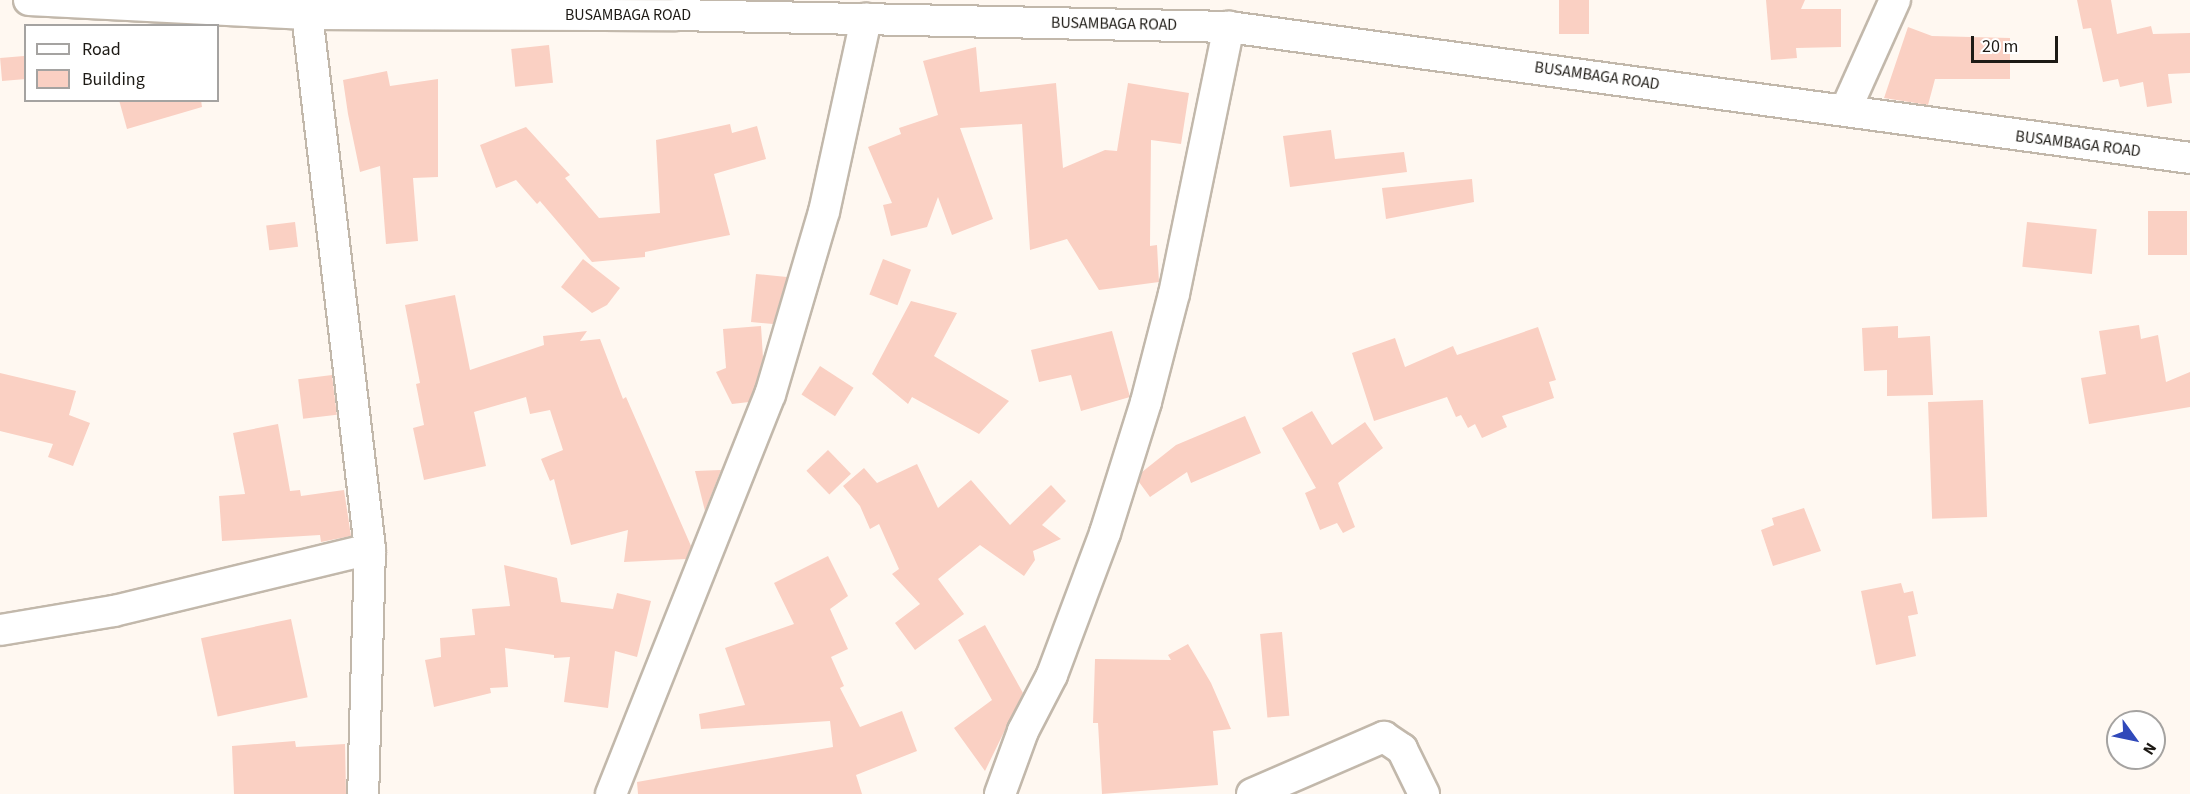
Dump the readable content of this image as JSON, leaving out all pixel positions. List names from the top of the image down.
{
  "streets": {
    "street": ["BUSAMBAGA ROAD"]
  },
  "legend": ["Road", "Building"],
  "scale_bar": "20 m",
  "north": "bottom right"
}
